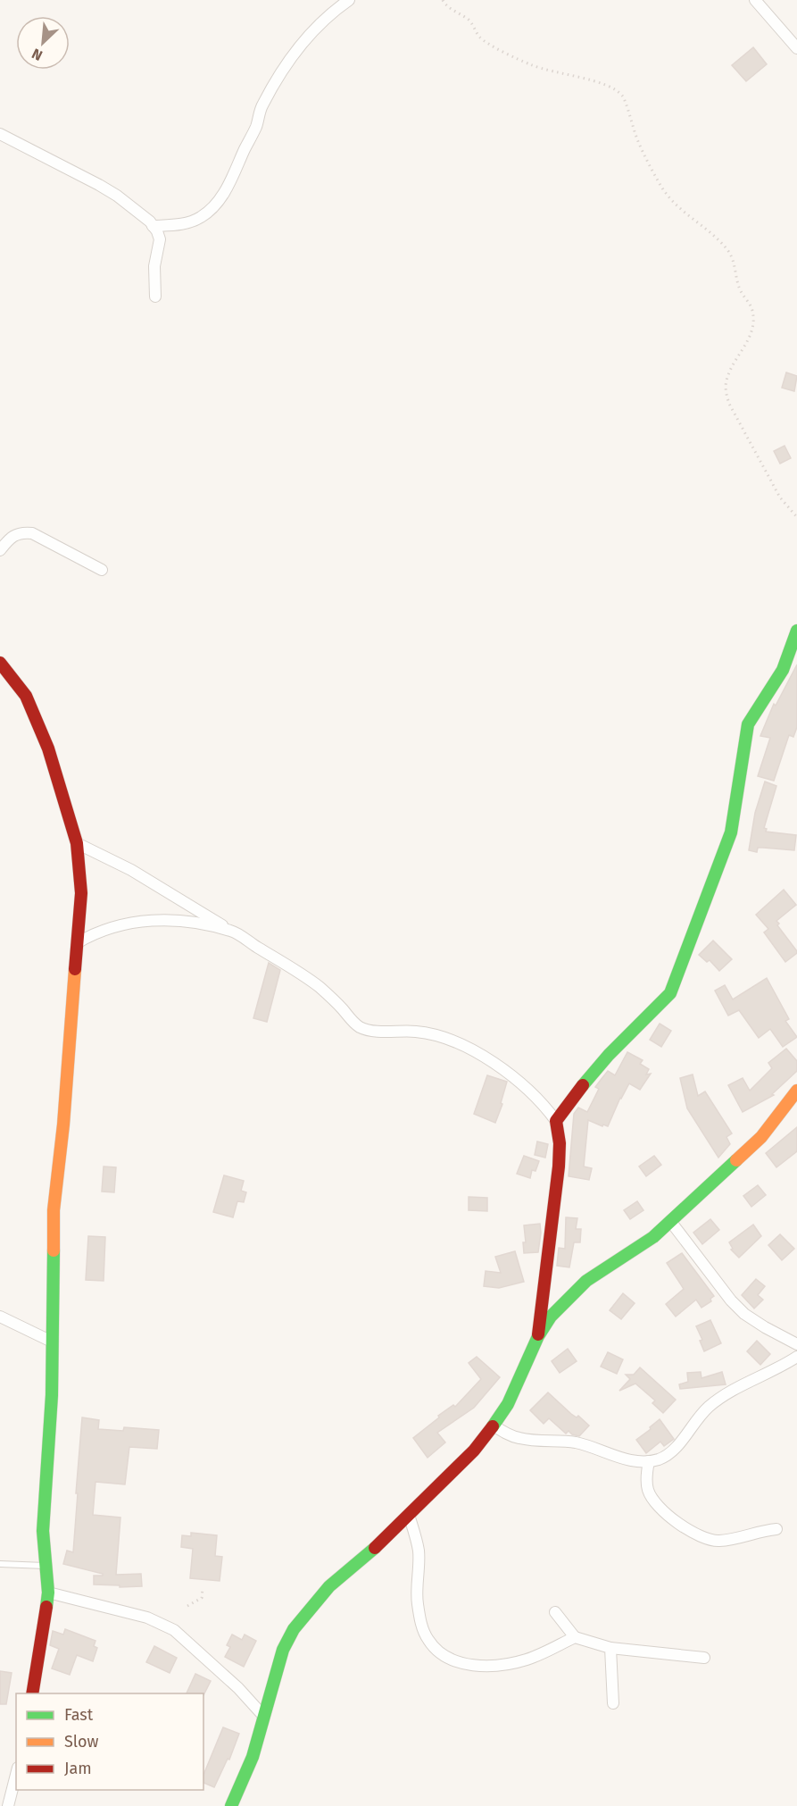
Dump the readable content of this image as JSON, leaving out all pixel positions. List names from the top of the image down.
{
  "legend": ["Fast", "Slow", "Jam"],
  "north": "bottom left"
}
